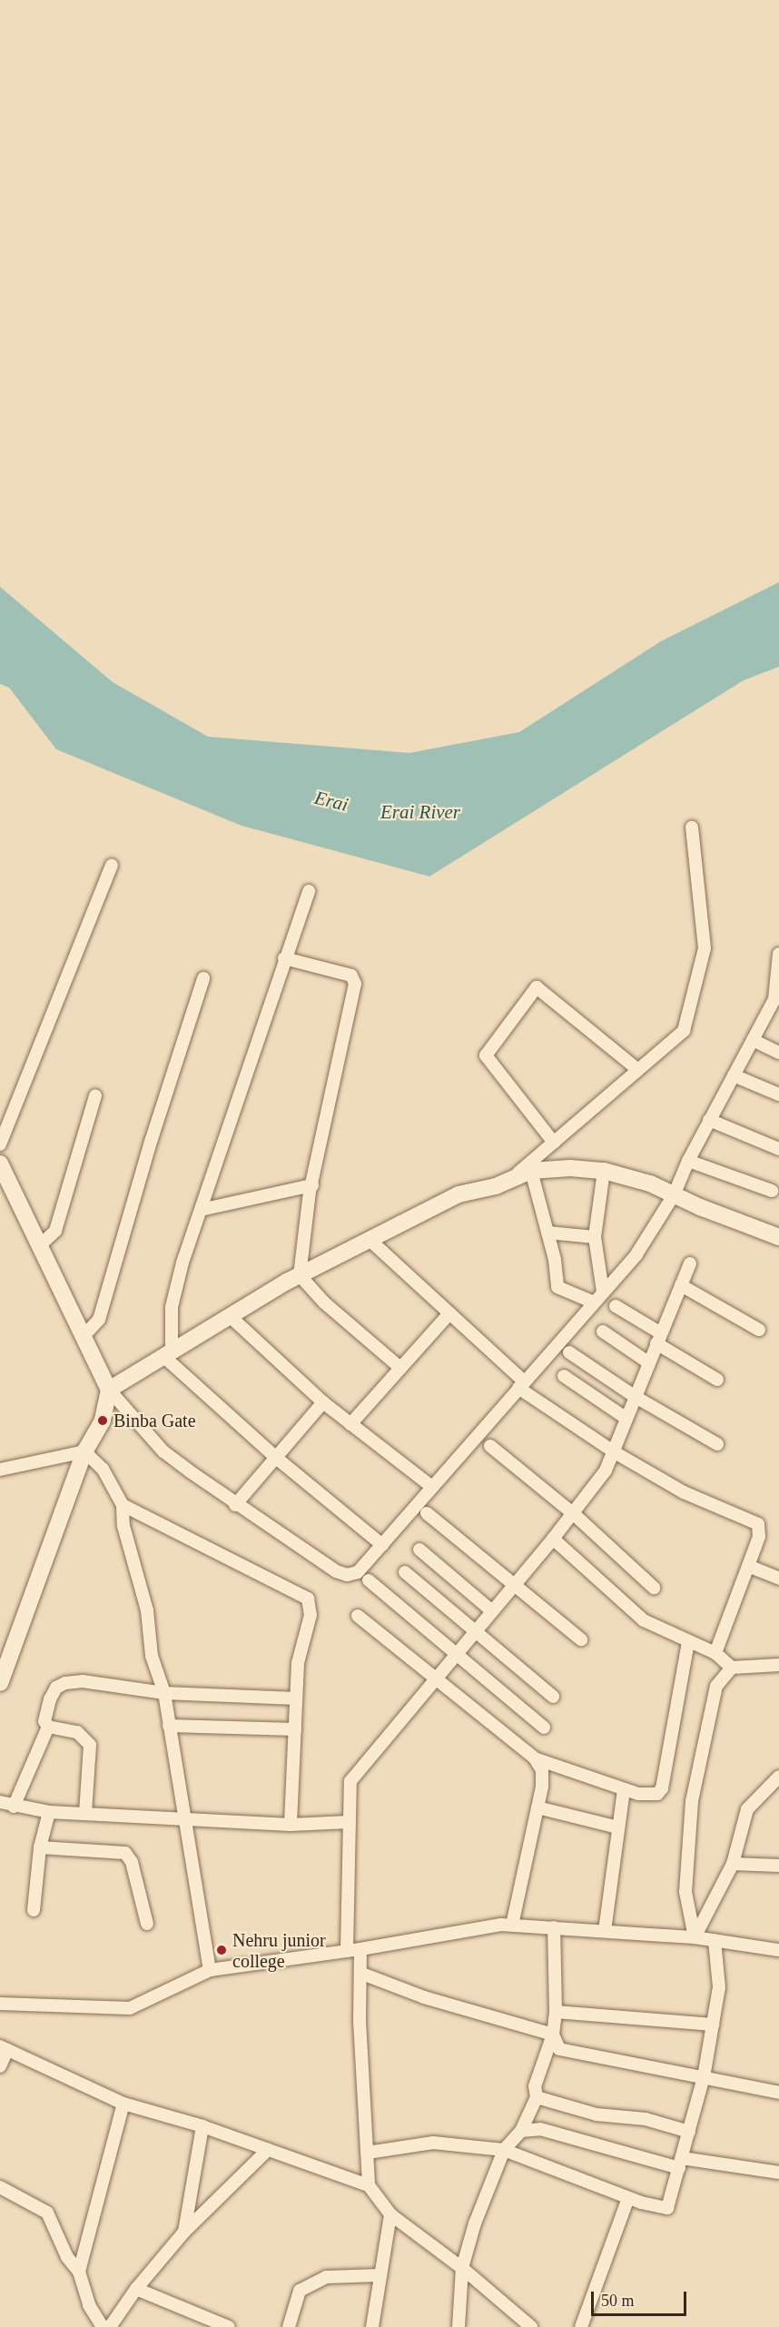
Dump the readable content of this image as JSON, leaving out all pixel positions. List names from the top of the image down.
{
  "water": ["Erai", "Erai River"],
  "places": ["Binba Gate", "Nehru junior college"],
  "scale_bar": "50 m"
}
